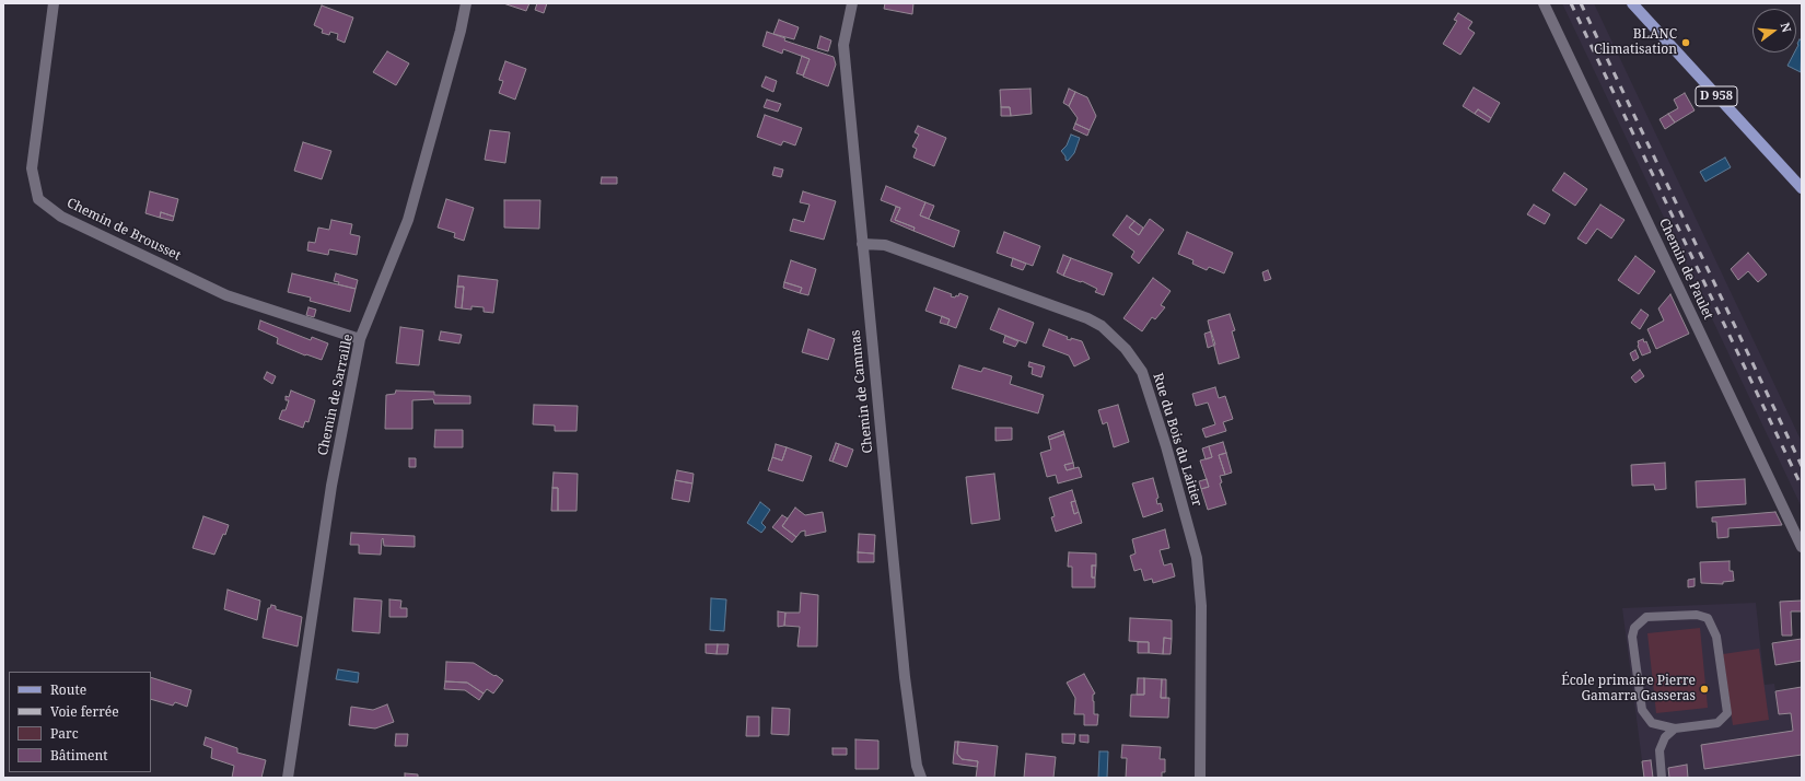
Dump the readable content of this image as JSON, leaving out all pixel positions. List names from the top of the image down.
{
  "streets": {
    "main road": ["D 958"],
    "street": [
      "Chemin de Brousset",
      "Chemin de Paulet",
      "Chemin de Cammas",
      "Chemin de Sarraille",
      "Rue du Bois du Laitier"
    ]
  },
  "crossings": [
    ["Chemin de Brousset", "Chemin de Sarraille"],
    ["Chemin de Cammas", "Rue du Bois du Laitier"]
  ],
  "places": ["BLANC Climatisation", "École primaire Pierre Gamarra Gasseras"],
  "legend": [
    "Route",
    "Voie ferrée",
    "Parc",
    "Bâtiment"
  ],
  "north": "right"
}
